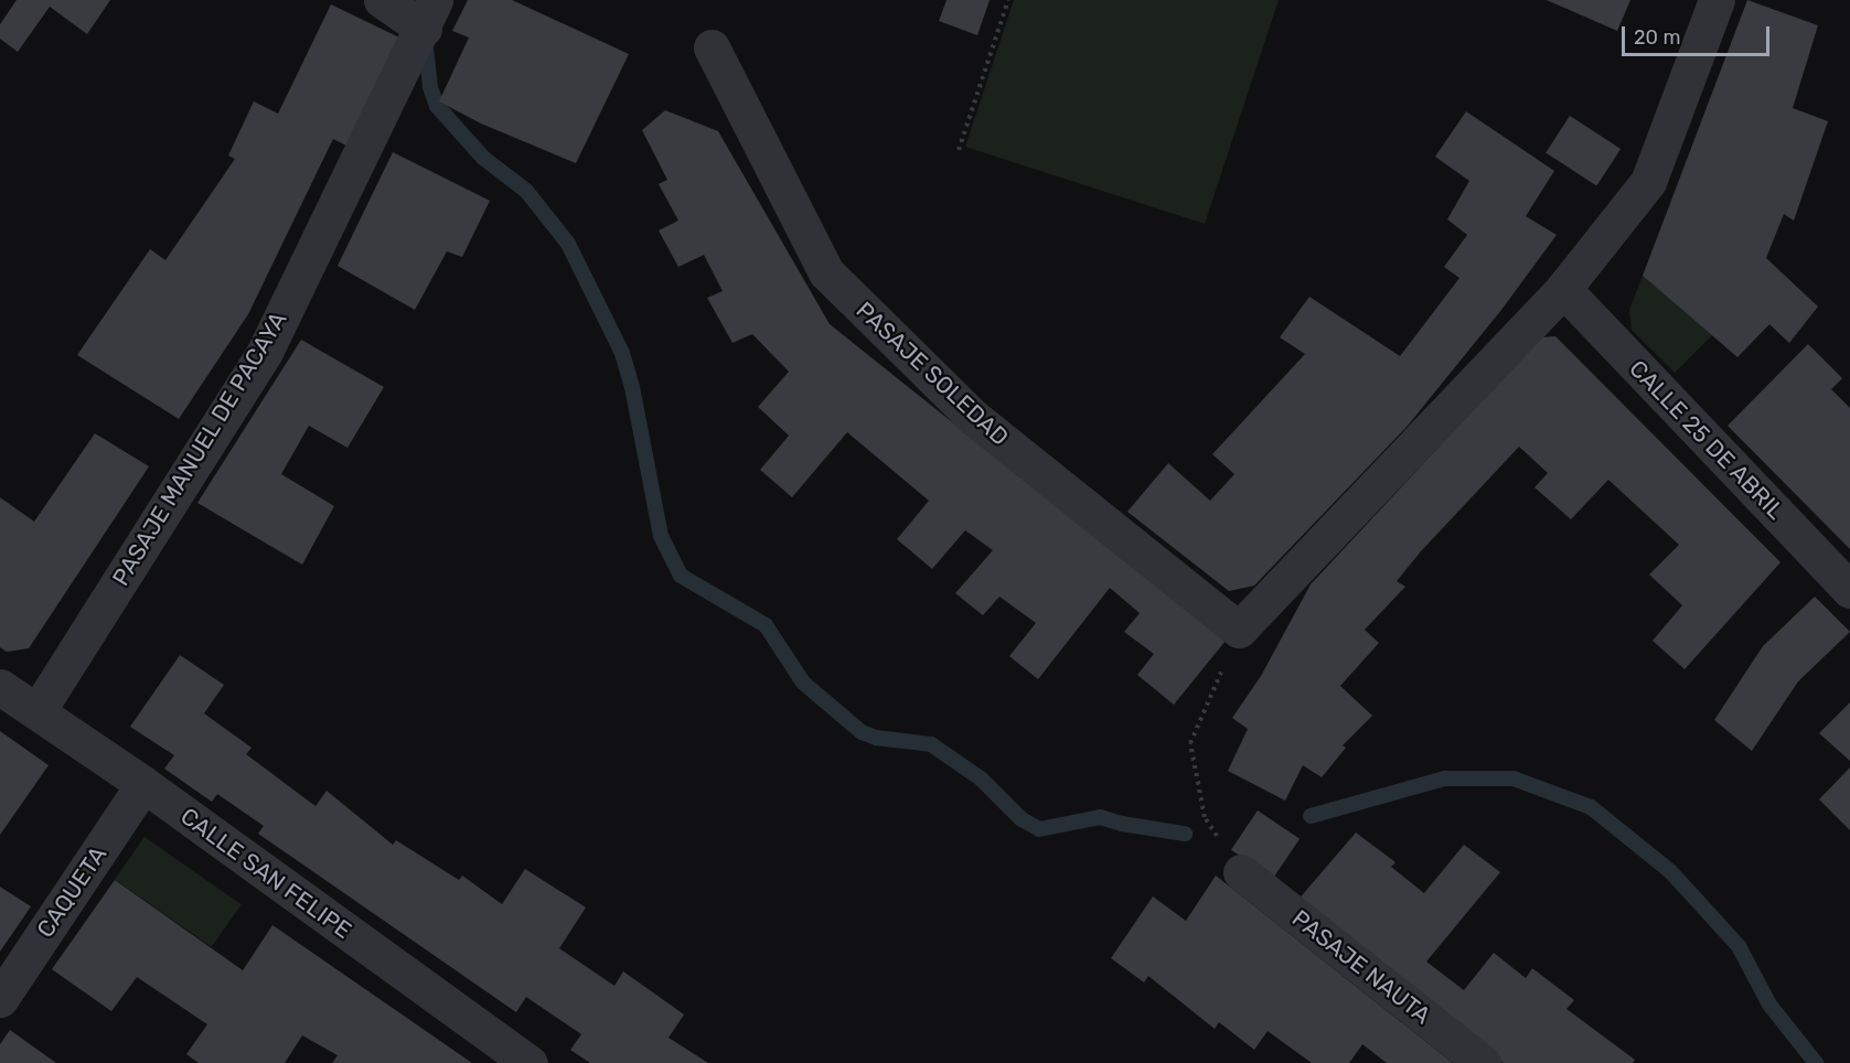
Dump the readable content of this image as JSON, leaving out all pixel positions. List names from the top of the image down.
{
  "streets": {
    "street": [
      "PASAJE SOLEDAD",
      "CALLE 25 DE ABRIL",
      "PASAJE MANUEL DE PACAYA",
      "CALLE SAN FELIPE",
      "CAQUETA",
      "PASAJE NAUTA"
    ]
  },
  "crossings": [
    ["PASAJE MANUEL DE PACAYA", "CALLE SAN FELIPE"],
    ["CALLE SAN FELIPE", "CAQUETA"]
  ],
  "scale_bar": "20 m"
}
